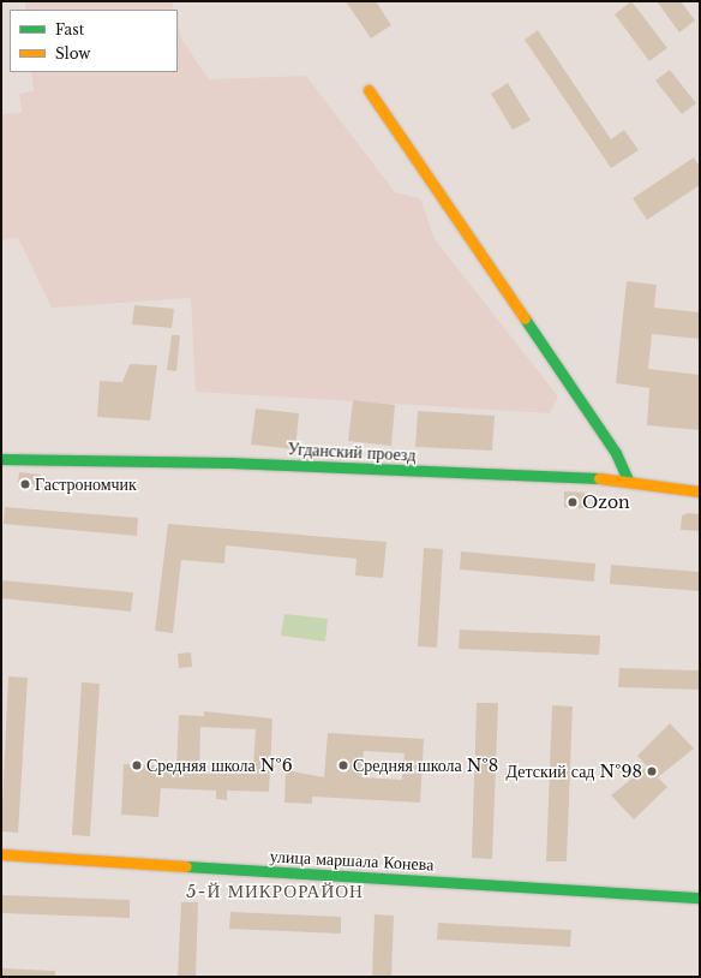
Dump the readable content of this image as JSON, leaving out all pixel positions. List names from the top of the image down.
{
  "streets": {
    "street": ["Угданский проезд", "улица маршала Конева"]
  },
  "districts": ["5-Й МИКРОРАЙОН"],
  "places": [
    "Гастрономчик",
    "Ozon",
    "Средняя школа №6",
    "Средняя школа №8",
    "Детский сад №98"
  ],
  "legend": ["Fast", "Slow"]
}
